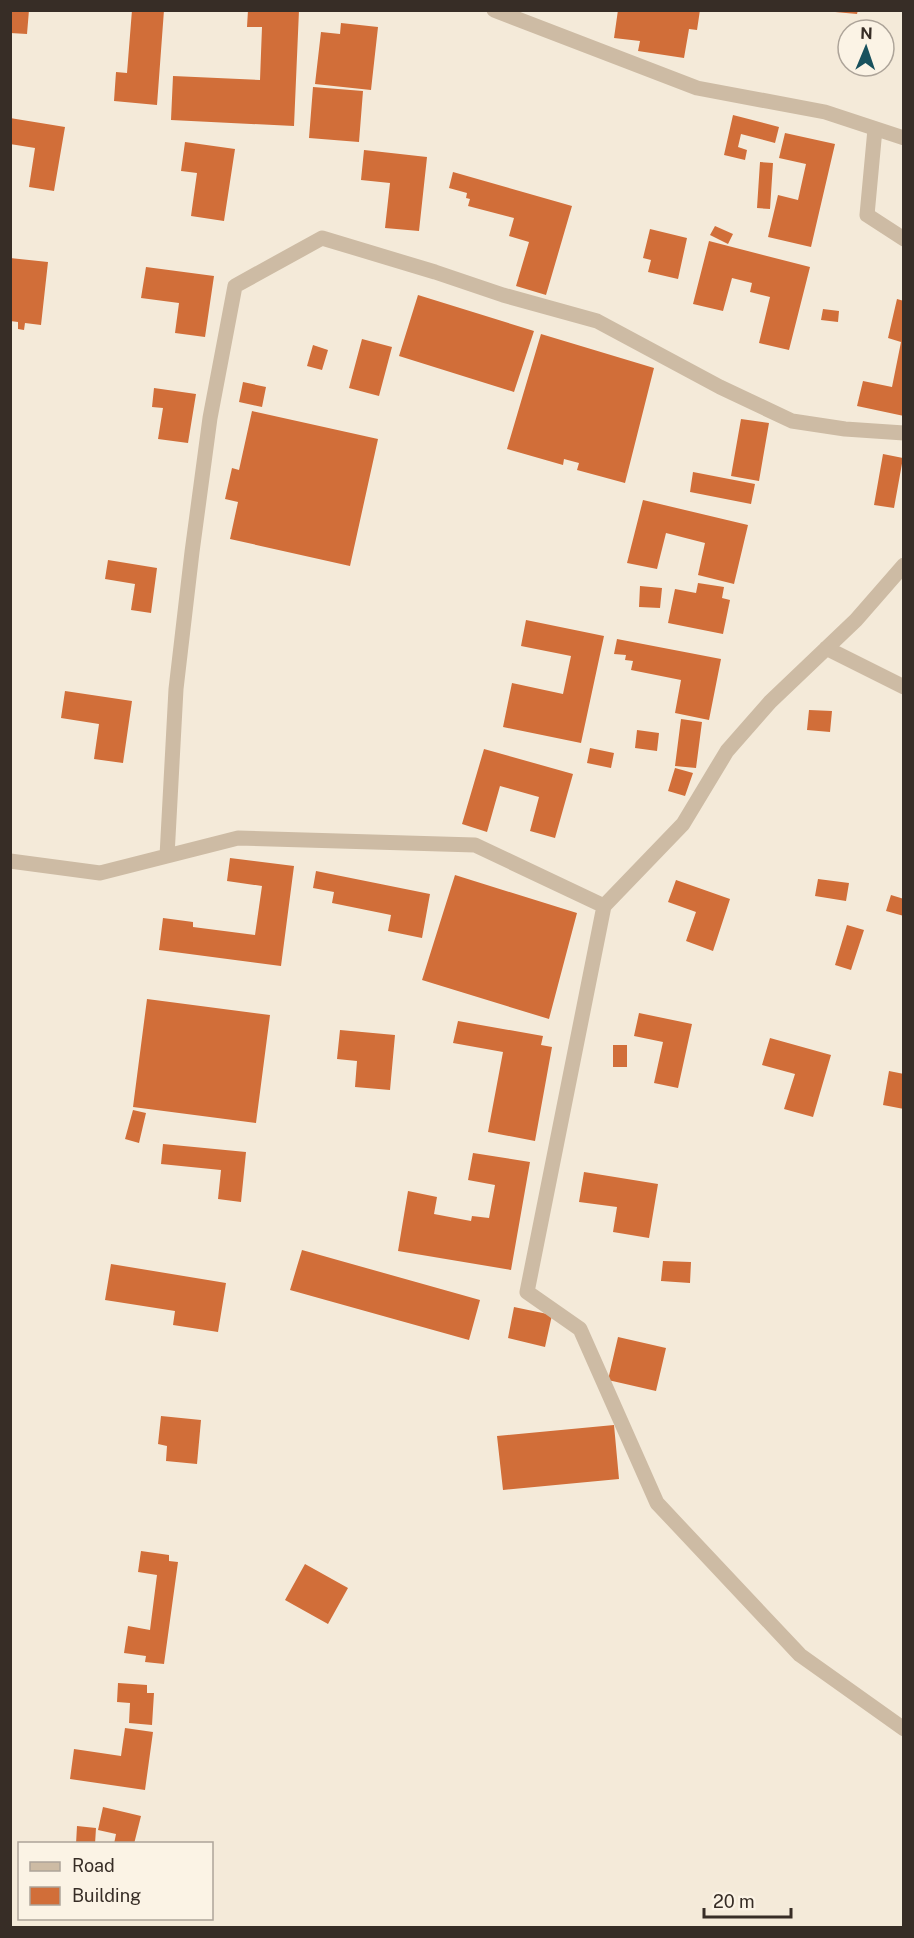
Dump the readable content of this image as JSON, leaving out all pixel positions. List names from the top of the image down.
{
  "legend": ["Road", "Building"],
  "scale_bar": "20 m",
  "north": "top"
}
